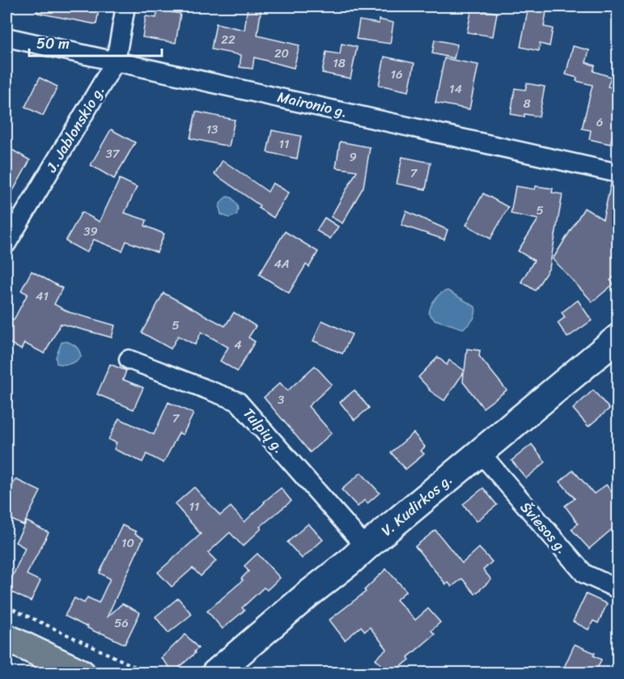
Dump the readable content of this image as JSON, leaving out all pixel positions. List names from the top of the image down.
{
  "streets": {
    "main road": ["V. Kudirkos g."],
    "street": [
      "Maironio g.",
      "J. Jablonskio g.",
      "Tulpių g.",
      "Šviesos g."
    ]
  },
  "crossings": [
    ["Maironio g.", "J. Jablonskio g."],
    ["Tulpių g.", "V. Kudirkos g."],
    ["V. Kudirkos g.", "Šviesos g."]
  ],
  "house_numbers": [
    "22",
    "20",
    "18",
    "16",
    "14",
    "8",
    "6",
    "13",
    "11",
    "37",
    "9",
    "7",
    "5",
    "39",
    "4A",
    "41",
    "5",
    "4",
    "3",
    "7",
    "11",
    "10",
    "56"
  ],
  "scale_bar": "50 m"
}
